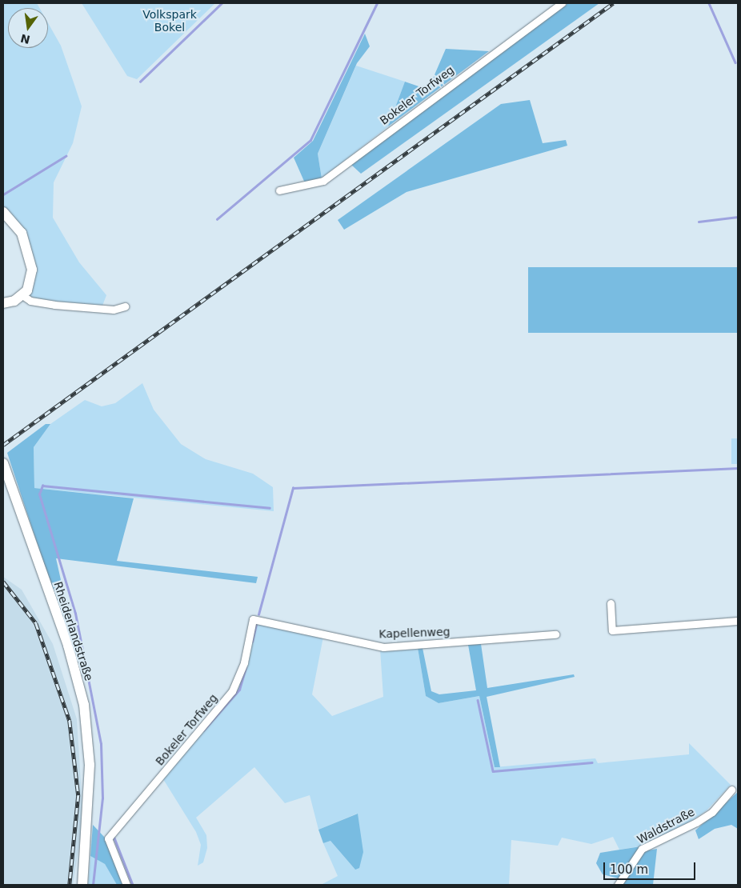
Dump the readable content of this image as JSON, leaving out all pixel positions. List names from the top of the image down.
{
  "streets": {
    "main road": ["Rheiderlandstraße"],
    "street": ["Bokeler Torfweg", "Kapellenweg", "Waldstraße"]
  },
  "crossings": [
    ["Bokeler Torfweg", "Kapellenweg"]
  ],
  "parks": ["Volkspark Bokel"],
  "scale_bar": "100 m",
  "north": "bottom"
}
